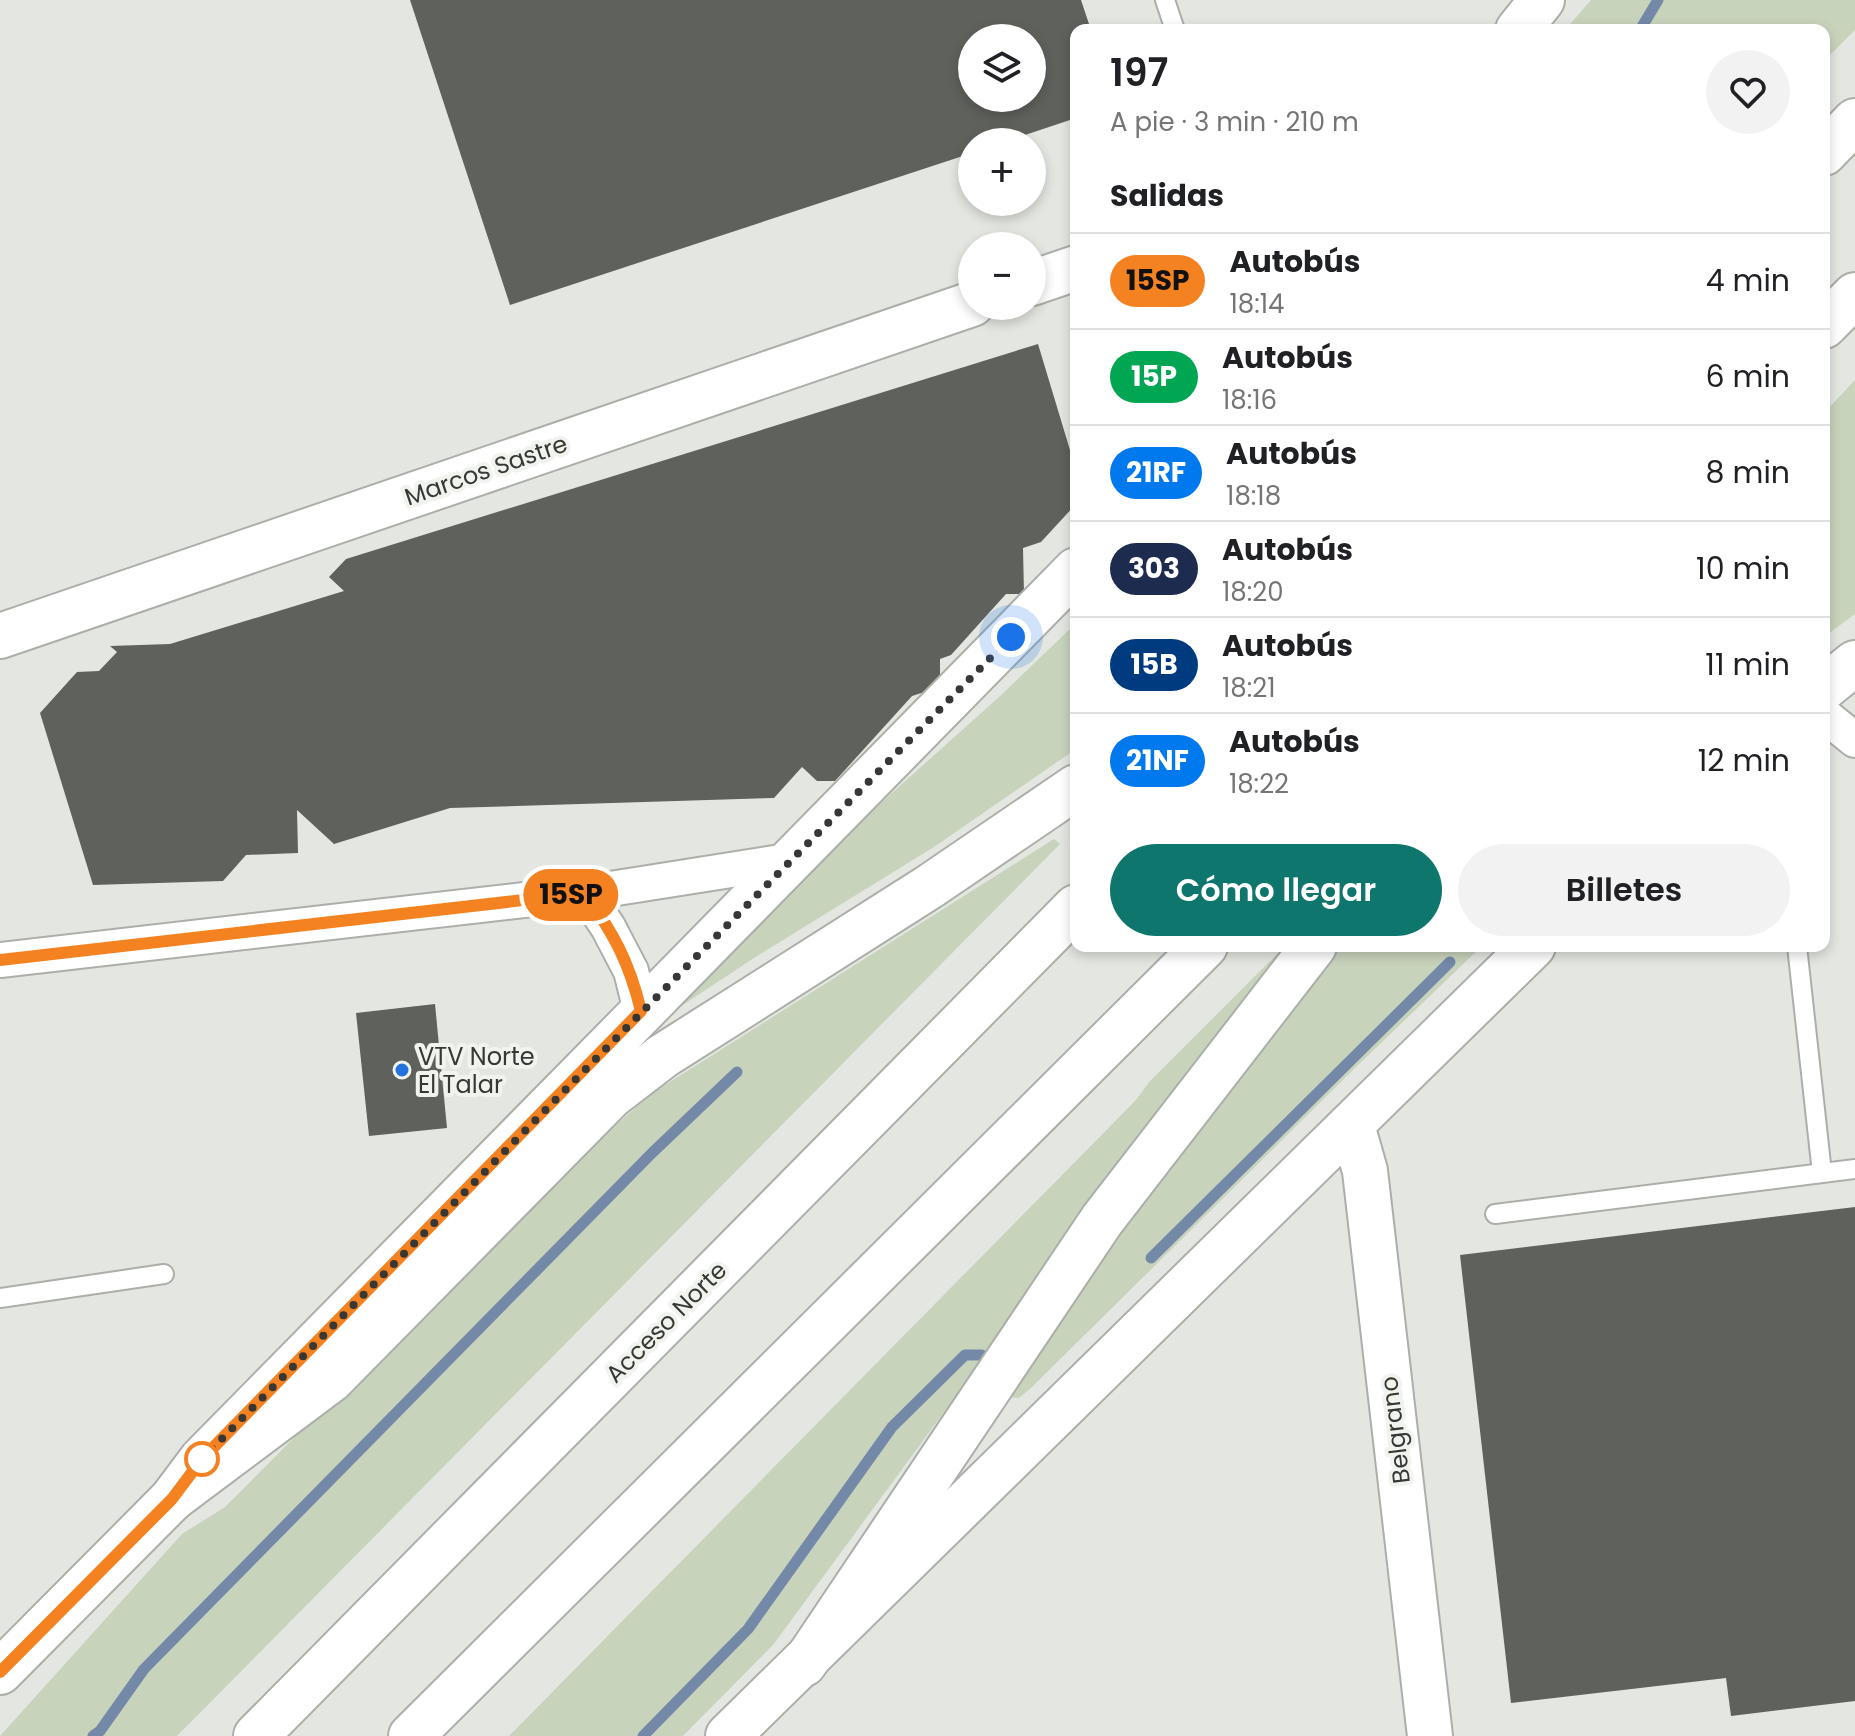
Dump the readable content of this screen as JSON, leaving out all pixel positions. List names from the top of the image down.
{
  "streets": {
    "main road": ["Marcos Sastre", "Acceso Norte", "Belgrano"]
  },
  "places": ["VTV Norte El Talar"],
  "lines": ["bus line 15SP"],
  "page": {
    "on_map": "15SP",
    "map_buttons": ["+", "−"],
    "heading": [
      ["197", "A pie · 3 min · 210 m"],
      "Salidas"
    ],
    "list": [
      {
        "mark": "15SP",
        "name": "Autobús",
        "note": "18:14",
        "value": "4 min"
      },
      {
        "mark": "15P",
        "name": "Autobús",
        "note": "18:16",
        "value": "6 min"
      },
      {
        "mark": "21RF",
        "name": "Autobús",
        "note": "18:18",
        "value": "8 min"
      },
      {
        "mark": "303",
        "name": "Autobús",
        "note": "18:20",
        "value": "10 min"
      },
      {
        "mark": "15B",
        "name": "Autobús",
        "note": "18:21",
        "value": "11 min"
      },
      {
        "mark": "21NF",
        "name": "Autobús",
        "note": "18:22",
        "value": "12 min"
      }
    ],
    "buttons": ["Cómo llegar", "Billetes"]
  }
}
